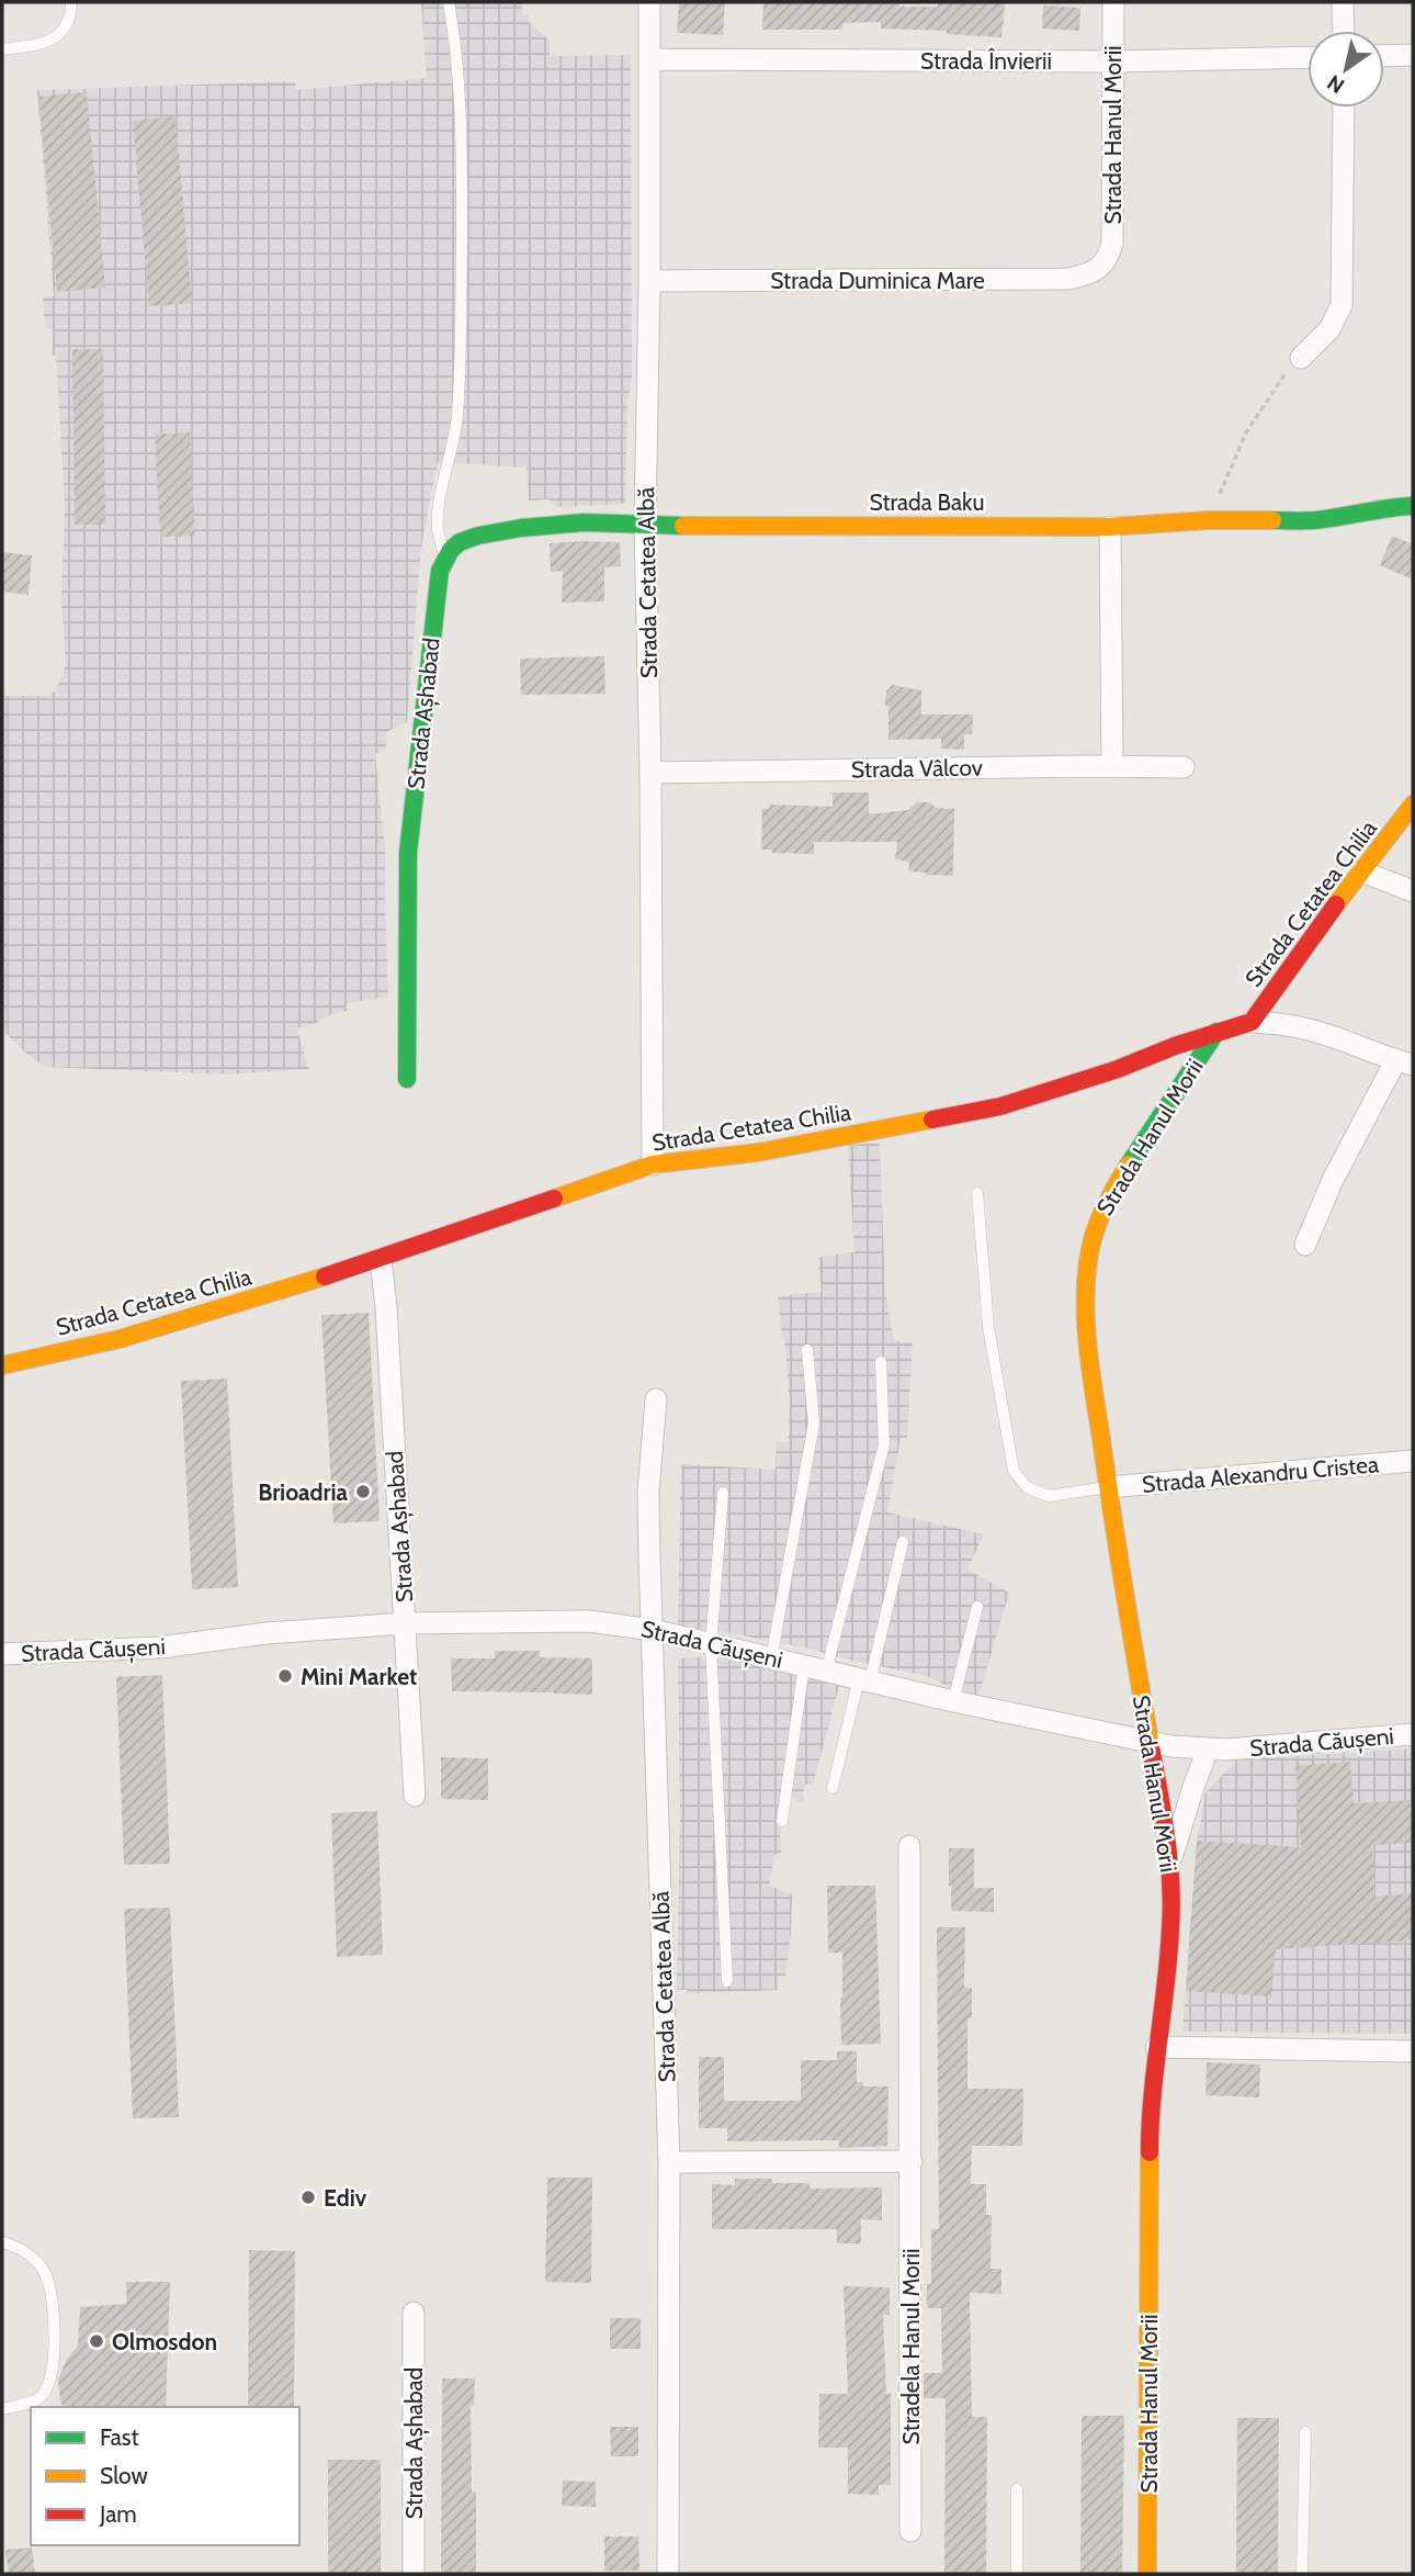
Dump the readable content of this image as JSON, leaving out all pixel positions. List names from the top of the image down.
{
  "streets": {
    "street": [
      "Strada Învierii",
      "Strada Hanul Morii",
      "Strada Duminica Mare",
      "Strada Baku",
      "Strada Cetatea Albă",
      "Strada Așhabad",
      "Strada Vâlcov",
      "Strada Cetatea Chilia",
      "Strada Alexandru Cristea",
      "Strada Căușeni",
      "Stradela Hanul Morii"
    ]
  },
  "crossings": [
    ["Strada Învierii", "Strada Hanul Morii"],
    ["Strada Învierii", "Strada Cetatea Albă"],
    ["Strada Hanul Morii", "Strada Duminica Mare"],
    ["Strada Hanul Morii", "Strada Cetatea Chilia"],
    ["Strada Hanul Morii", "Strada Alexandru Cristea"],
    ["Strada Hanul Morii", "Strada Căușeni"],
    ["Strada Duminica Mare", "Strada Cetatea Albă"],
    ["Strada Baku", "Strada Cetatea Albă"],
    ["Strada Cetatea Albă", "Strada Vâlcov"],
    ["Strada Cetatea Albă", "Strada Cetatea Chilia"],
    ["Strada Cetatea Albă", "Strada Căușeni"],
    ["Strada Așhabad", "Strada Cetatea Chilia"],
    ["Strada Așhabad", "Strada Căușeni"]
  ],
  "places": [
    "Brioadria",
    "Mini Market",
    "Ediv",
    "Olmosdon"
  ],
  "legend": ["Fast", "Slow", "Jam"],
  "north": "bottom left"
}
